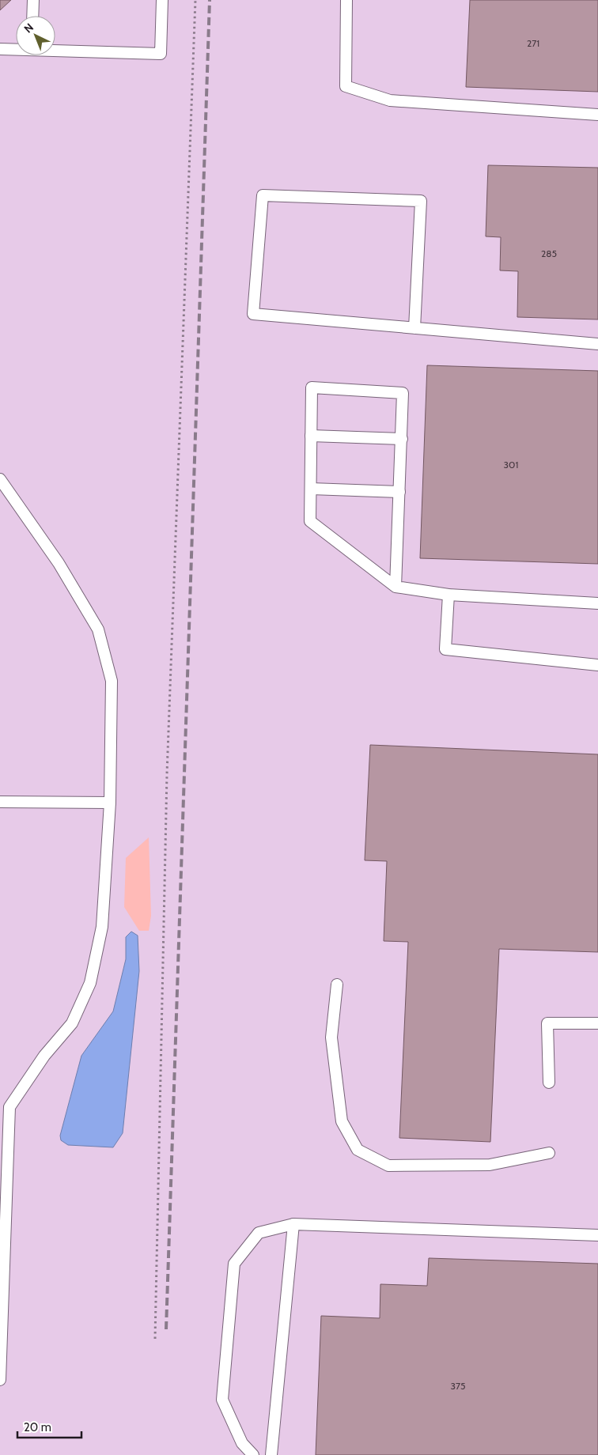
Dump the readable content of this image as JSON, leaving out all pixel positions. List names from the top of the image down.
{
  "house_numbers": [
    "271",
    "285",
    "301",
    "375"
  ],
  "scale_bar": "20 m",
  "north": "top left"
}
